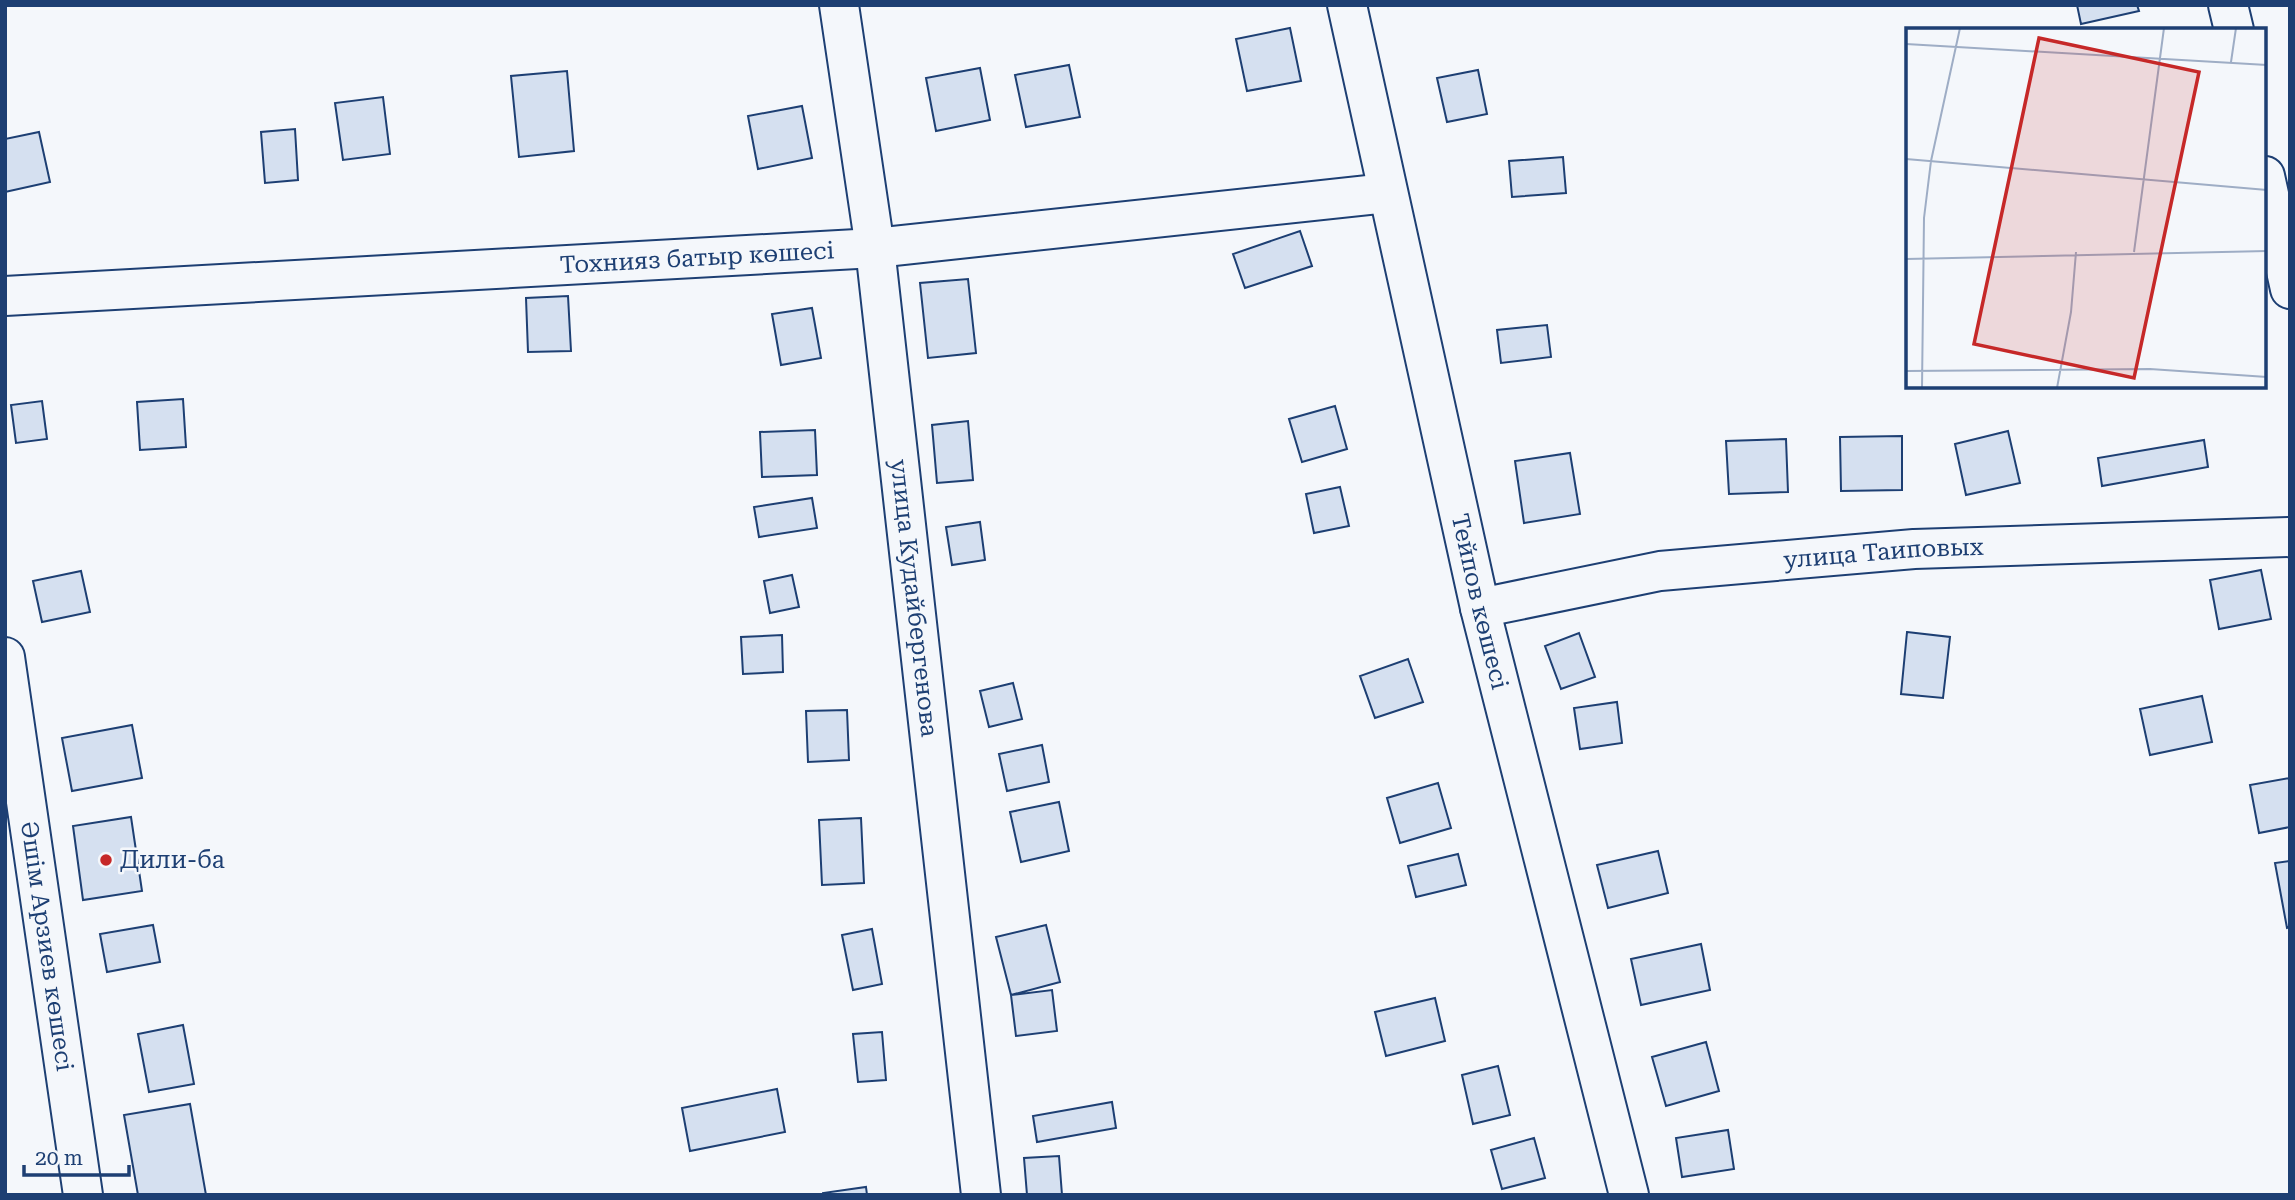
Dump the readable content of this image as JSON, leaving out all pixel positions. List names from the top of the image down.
{
  "streets": {
    "street": [
      "Тохнияз батыр көшесі",
      "улица Таиповых",
      "улица Кудайбергенова",
      "Тейпов көшесі",
      "Әшім Арзиев көшесі"
    ]
  },
  "crossings": [
    ["Тохнияз батыр көшесі", "улица Кудайбергенова"],
    ["Тохнияз батыр көшесі", "Тейпов көшесі"],
    ["улица Таиповых", "Тейпов көшесі"]
  ],
  "places": ["Дили-ба"],
  "scale_bar": "20 m"
}
